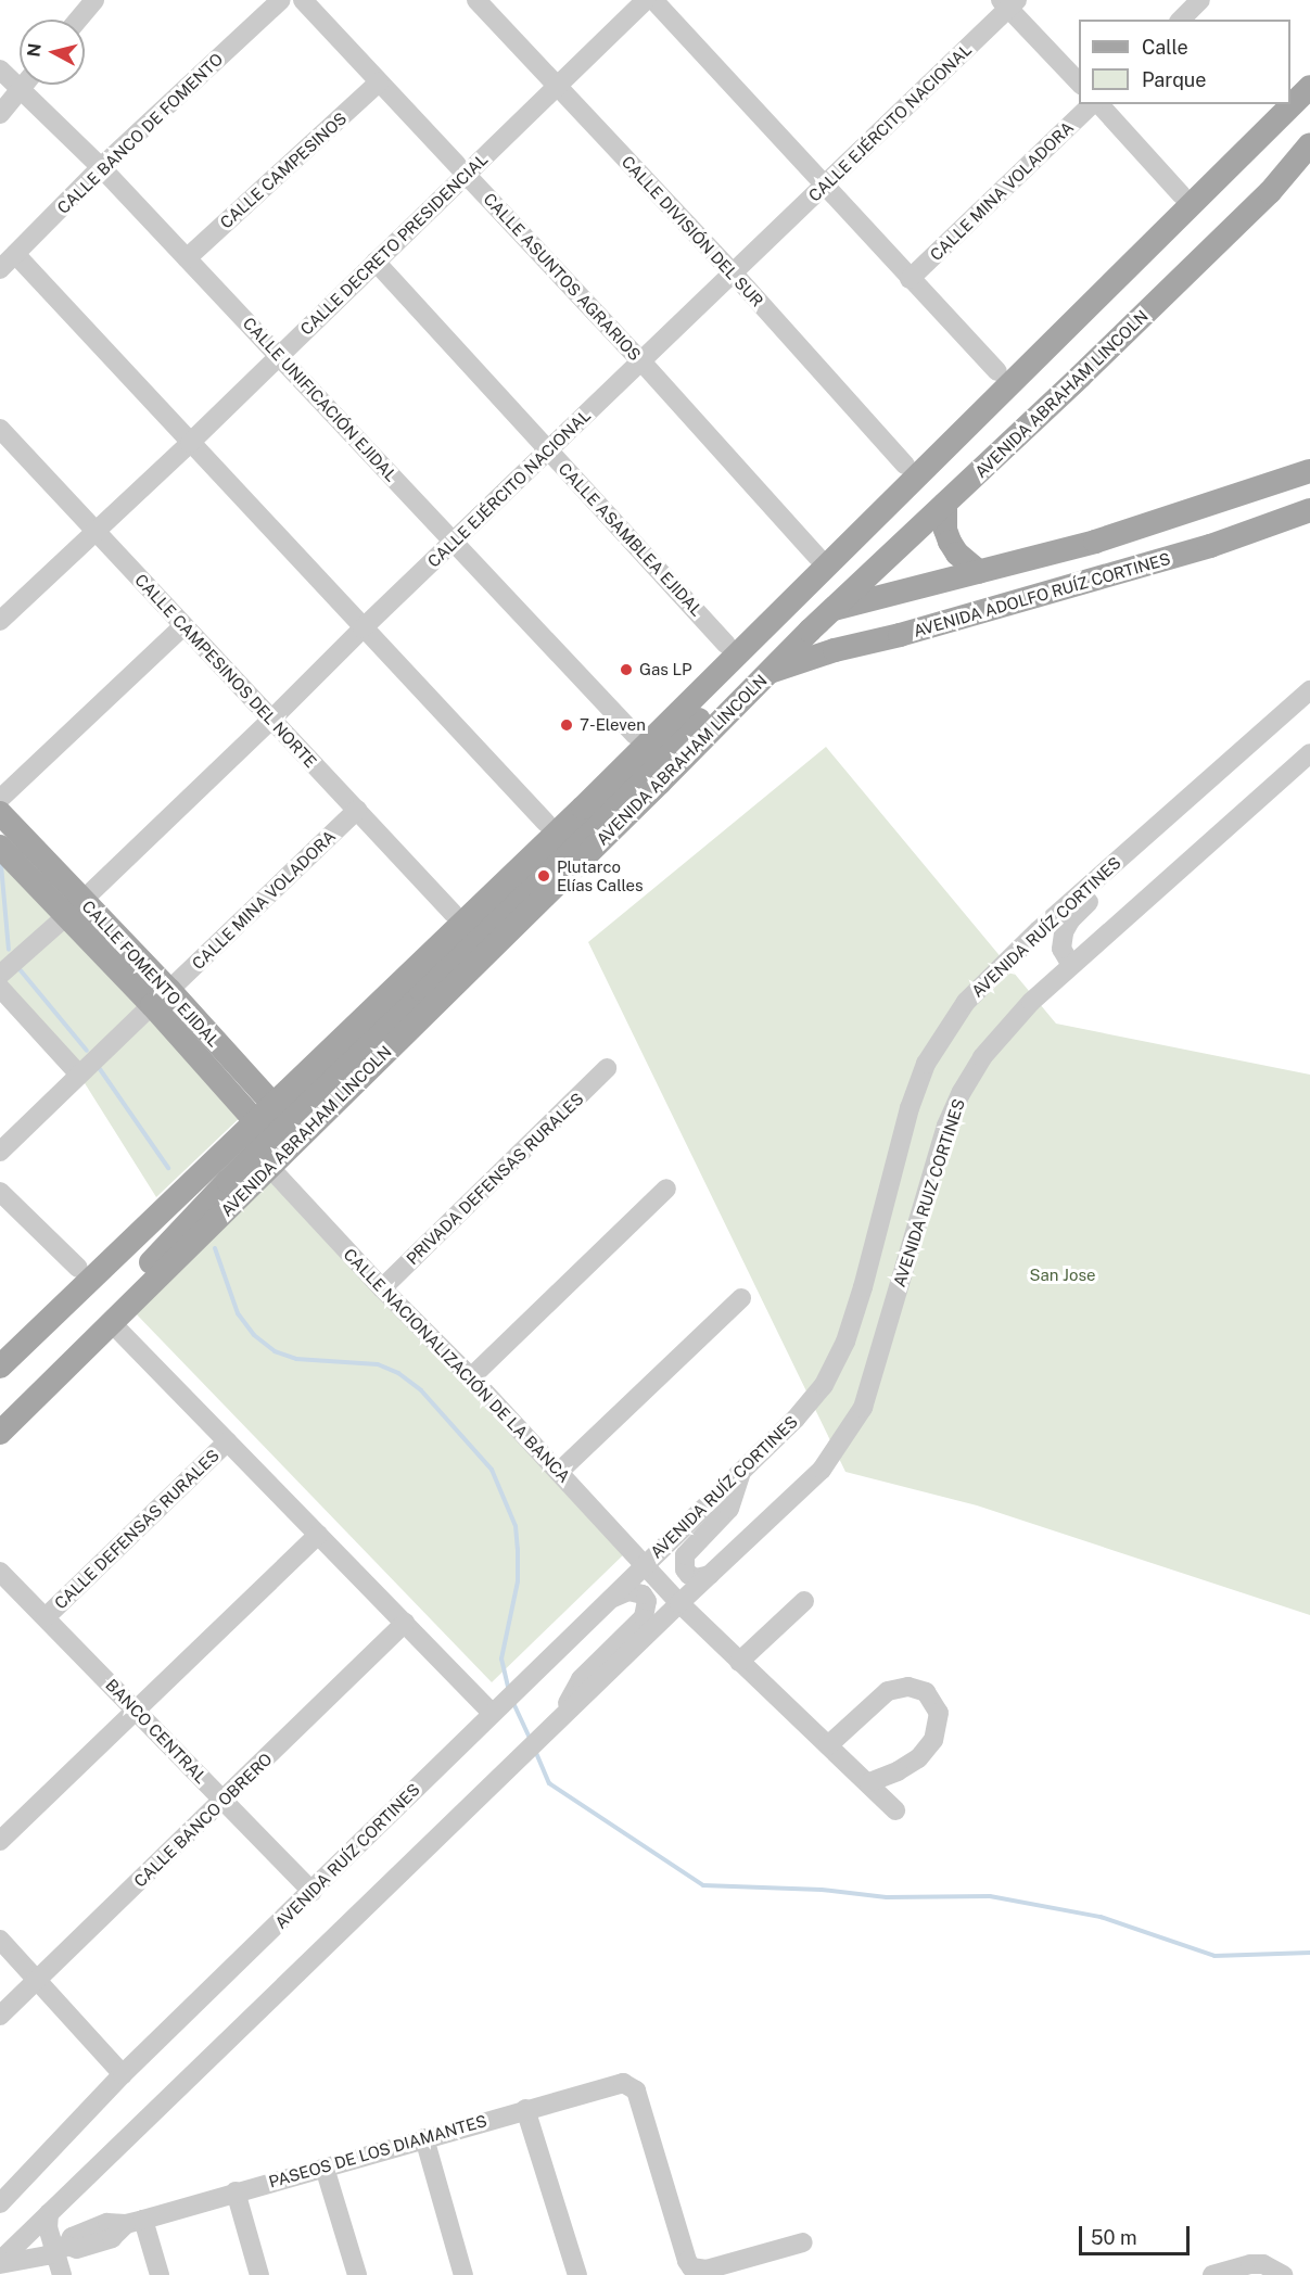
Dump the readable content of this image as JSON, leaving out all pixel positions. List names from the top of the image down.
{
  "streets": {
    "main road": ["AVENIDA ABRAHAM LINCOLN", "AVENIDA ADOLFO RUÍZ CORTINES", "CALLE FOMENTO EJIDAL"],
    "street": [
      "CALLE EJÉRCITO NACIONAL",
      "CALLE BANCO DE FOMENTO",
      "CALLE CAMPESINOS",
      "CALLE MINA VOLADORA",
      "CALLE DIVISIÓN DEL SUR",
      "CALLE DECRETO PRESIDENCIAL",
      "CALLE ASUNTOS AGRARIOS",
      "CALLE UNIFICACIÓN EJIDAL",
      "CALLE ASAMBLEA EJIDAL",
      "CALLE CAMPESINOS DEL NORTE",
      "AVENIDA RUÍZ CORTINES",
      "PRIVADA DEFENSAS RURALES",
      "AVENIDA RUIZ CORTINES",
      "CALLE NACIONALIZACIÓN DE LA BANCA",
      "CALLE DEFENSAS RURALES",
      "BANCO CENTRAL",
      "CALLE BANCO OBRERO",
      "PASEOS DE LOS DIAMANTES"
    ]
  },
  "crossings": [
    ["CALLE EJÉRCITO NACIONAL", "CALLE DIVISIÓN DEL SUR"],
    ["CALLE EJÉRCITO NACIONAL", "CALLE ASUNTOS AGRARIOS"],
    ["CALLE EJÉRCITO NACIONAL", "CALLE UNIFICACIÓN EJIDAL"],
    ["CALLE EJÉRCITO NACIONAL", "CALLE ASAMBLEA EJIDAL"],
    ["CALLE EJÉRCITO NACIONAL", "CALLE CAMPESINOS DEL NORTE"],
    ["CALLE EJÉRCITO NACIONAL", "CALLE FOMENTO EJIDAL"],
    ["CALLE BANCO DE FOMENTO", "CALLE UNIFICACIÓN EJIDAL"],
    ["CALLE CAMPESINOS", "CALLE ASUNTOS AGRARIOS"],
    ["CALLE CAMPESINOS", "CALLE UNIFICACIÓN EJIDAL"],
    ["CALLE MINA VOLADORA", "CALLE CAMPESINOS DEL NORTE"],
    ["CALLE MINA VOLADORA", "CALLE FOMENTO EJIDAL"],
    ["CALLE DIVISIÓN DEL SUR", "CALLE DECRETO PRESIDENCIAL"],
    ["CALLE DECRETO PRESIDENCIAL", "CALLE ASUNTOS AGRARIOS"],
    ["CALLE DECRETO PRESIDENCIAL", "CALLE UNIFICACIÓN EJIDAL"],
    ["CALLE DECRETO PRESIDENCIAL", "CALLE ASAMBLEA EJIDAL"],
    ["CALLE DECRETO PRESIDENCIAL", "CALLE CAMPESINOS DEL NORTE"],
    ["AVENIDA ABRAHAM LINCOLN", "AVENIDA ADOLFO RUÍZ CORTINES"],
    ["AVENIDA ABRAHAM LINCOLN", "CALLE FOMENTO EJIDAL"],
    ["AVENIDA ABRAHAM LINCOLN", "CALLE NACIONALIZACIÓN DE LA BANCA"],
    ["AVENIDA RUÍZ CORTINES", "CALLE NACIONALIZACIÓN DE LA BANCA"],
    ["AVENIDA RUÍZ CORTINES", "BANCO CENTRAL"],
    ["CALLE FOMENTO EJIDAL", "CALLE NACIONALIZACIÓN DE LA BANCA"],
    ["PRIVADA DEFENSAS RURALES", "CALLE NACIONALIZACIÓN DE LA BANCA"],
    ["CALLE DEFENSAS RURALES", "BANCO CENTRAL"],
    ["BANCO CENTRAL", "CALLE BANCO OBRERO"]
  ],
  "parks": ["San Jose"],
  "places": ["Gas LP", "7-Eleven", "Plutarco Elías Calles"],
  "legend": ["Calle", "Parque"],
  "scale_bar": "50 m",
  "north": "left"
}
